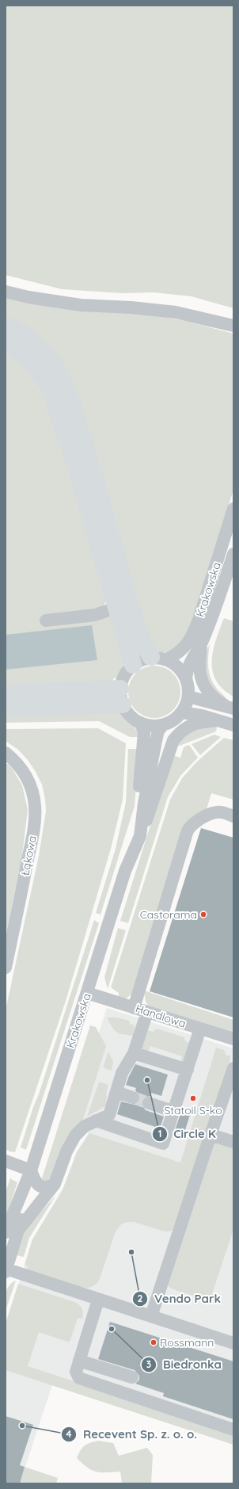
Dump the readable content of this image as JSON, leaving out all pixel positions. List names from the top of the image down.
{
  "streets": {
    "street": ["Krakowska", "Łąkowa", "Handlowa"]
  },
  "crossings": [
    ["Krakowska", "Handlowa"]
  ],
  "places": [
    "Castorama",
    "Circle K",
    "Statoil S-ko",
    "Vendo Park",
    "Biedronka",
    "Rossmann",
    "Recevent Sp. z. o. o."
  ]
}
